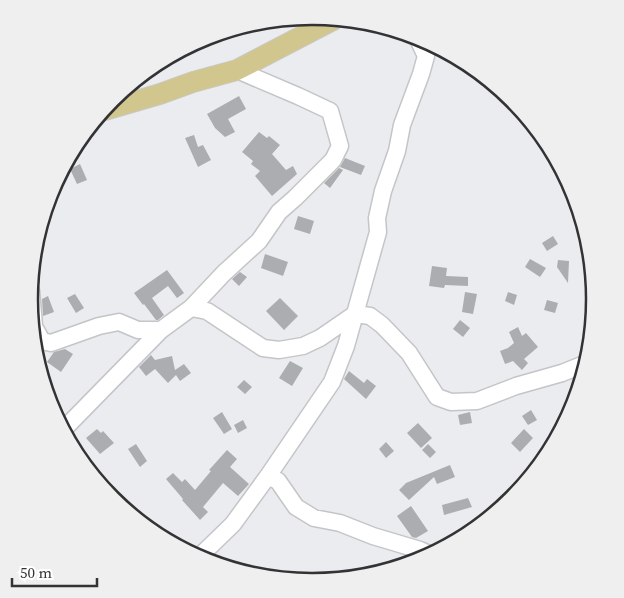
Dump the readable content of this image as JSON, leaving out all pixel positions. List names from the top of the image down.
{
  "scale_bar": "50 m"
}
